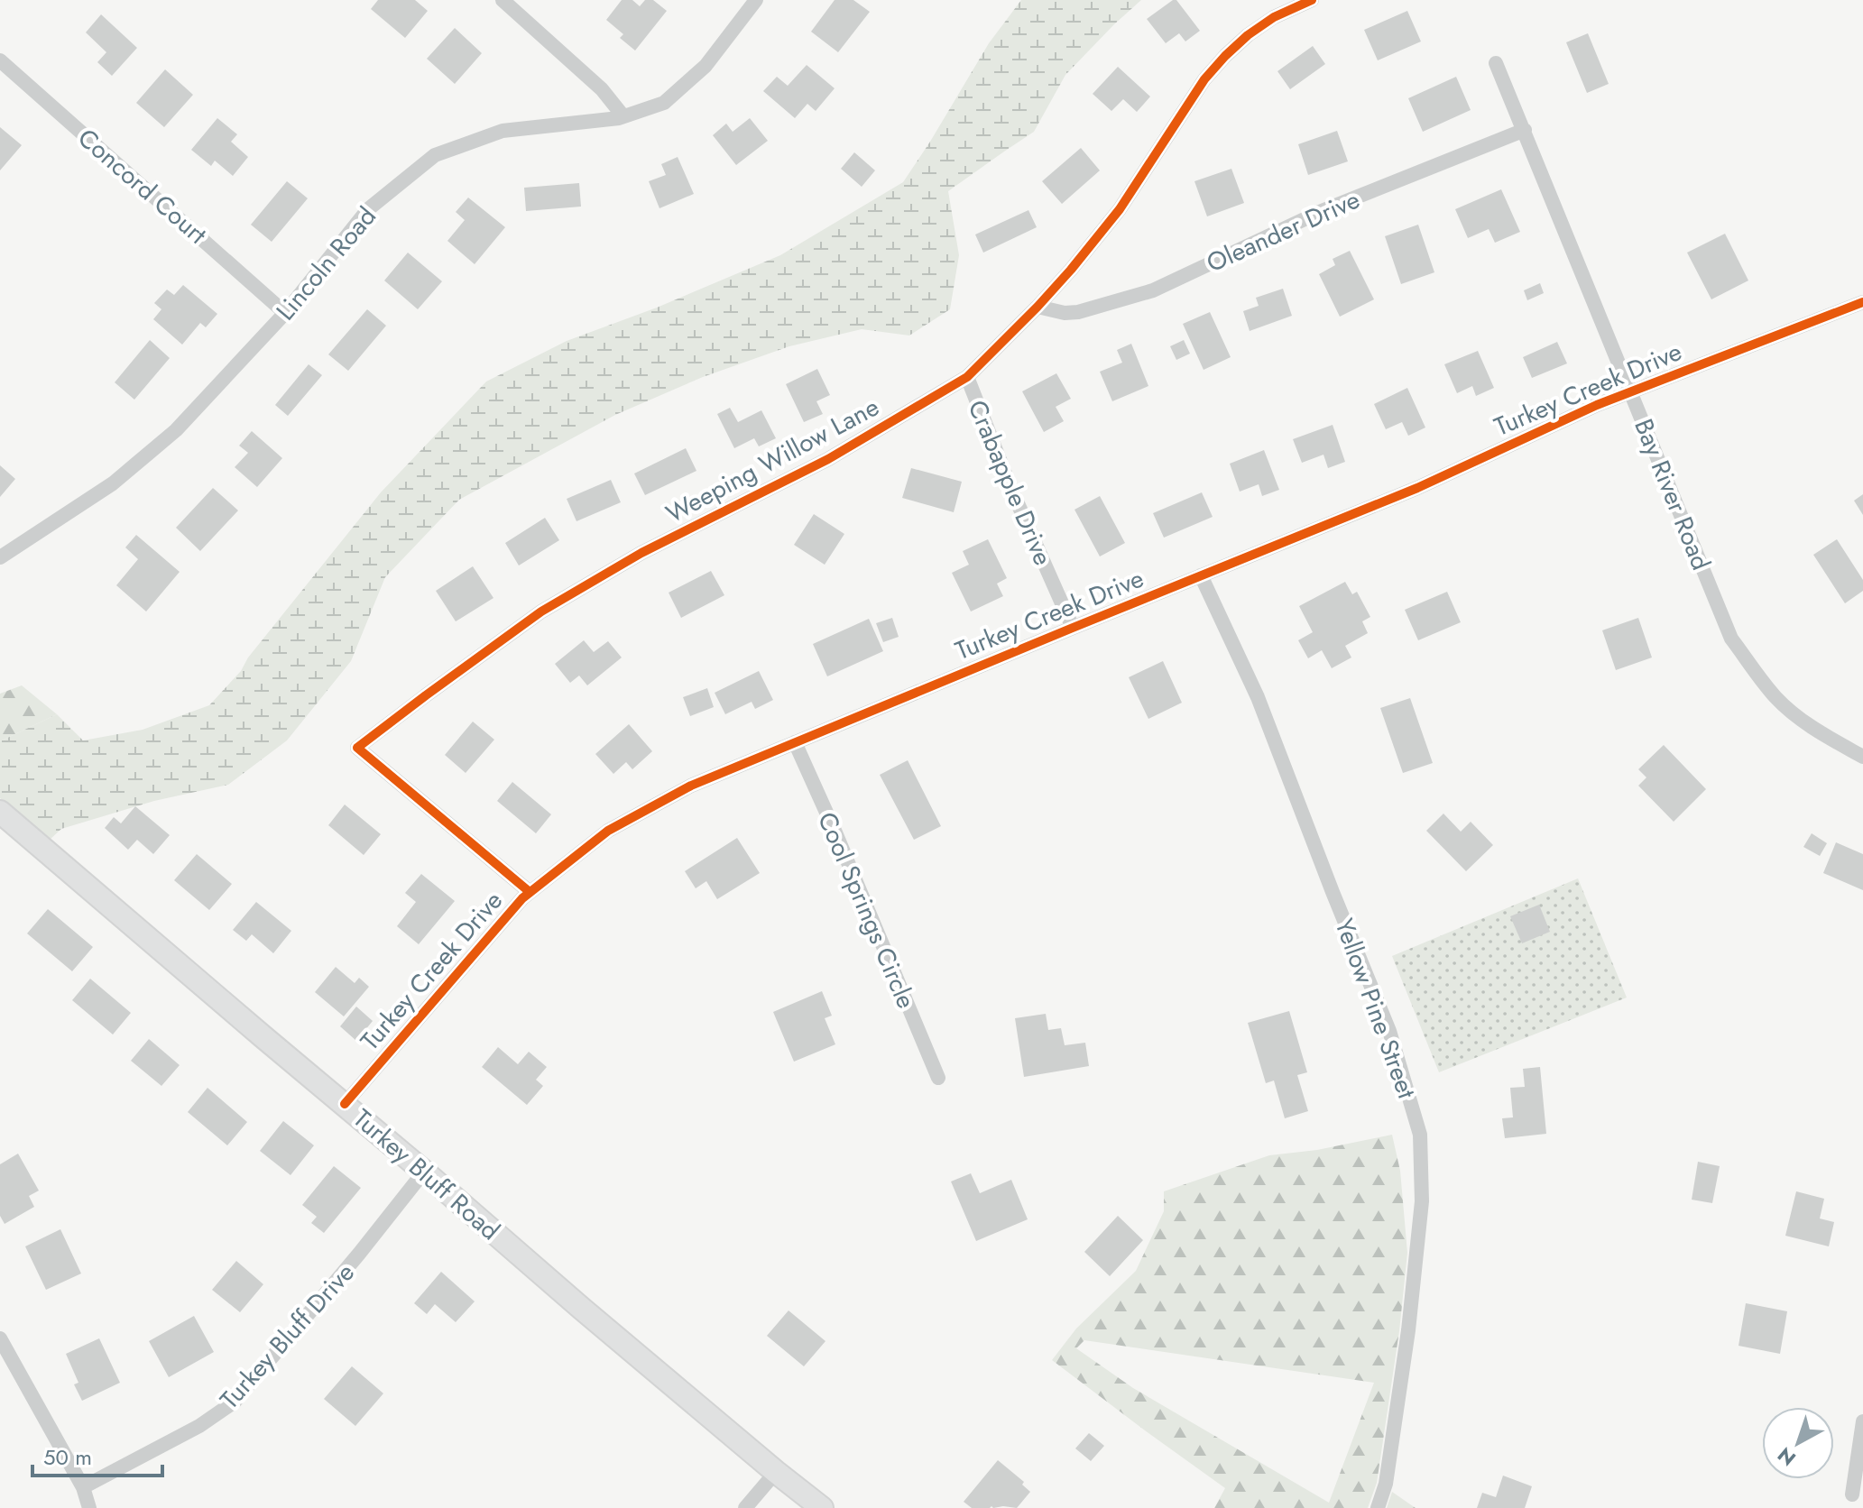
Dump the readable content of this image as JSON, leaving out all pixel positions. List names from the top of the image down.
{
  "streets": {
    "street": [
      "Concord Court",
      "Oleander Drive",
      "Lincoln Road",
      "Turkey Creek Drive",
      "Weeping Willow Lane",
      "Crabapple Drive",
      "Bay River Road",
      "Cool Springs Circle",
      "Yellow Pine Street",
      "Turkey Bluff Road",
      "Turkey Bluff Drive"
    ]
  },
  "crossings": [
    ["Concord Court", "Lincoln Road"],
    ["Oleander Drive", "Weeping Willow Lane"],
    ["Oleander Drive", "Bay River Road"],
    ["Turkey Creek Drive", "Weeping Willow Lane"],
    ["Turkey Creek Drive", "Crabapple Drive"],
    ["Turkey Creek Drive", "Bay River Road"],
    ["Turkey Creek Drive", "Cool Springs Circle"],
    ["Turkey Creek Drive", "Yellow Pine Street"],
    ["Turkey Creek Drive", "Turkey Bluff Road"],
    ["Weeping Willow Lane", "Crabapple Drive"],
    ["Turkey Bluff Road", "Turkey Bluff Drive"]
  ],
  "scale_bar": "50 m",
  "north": "bottom left"
}
